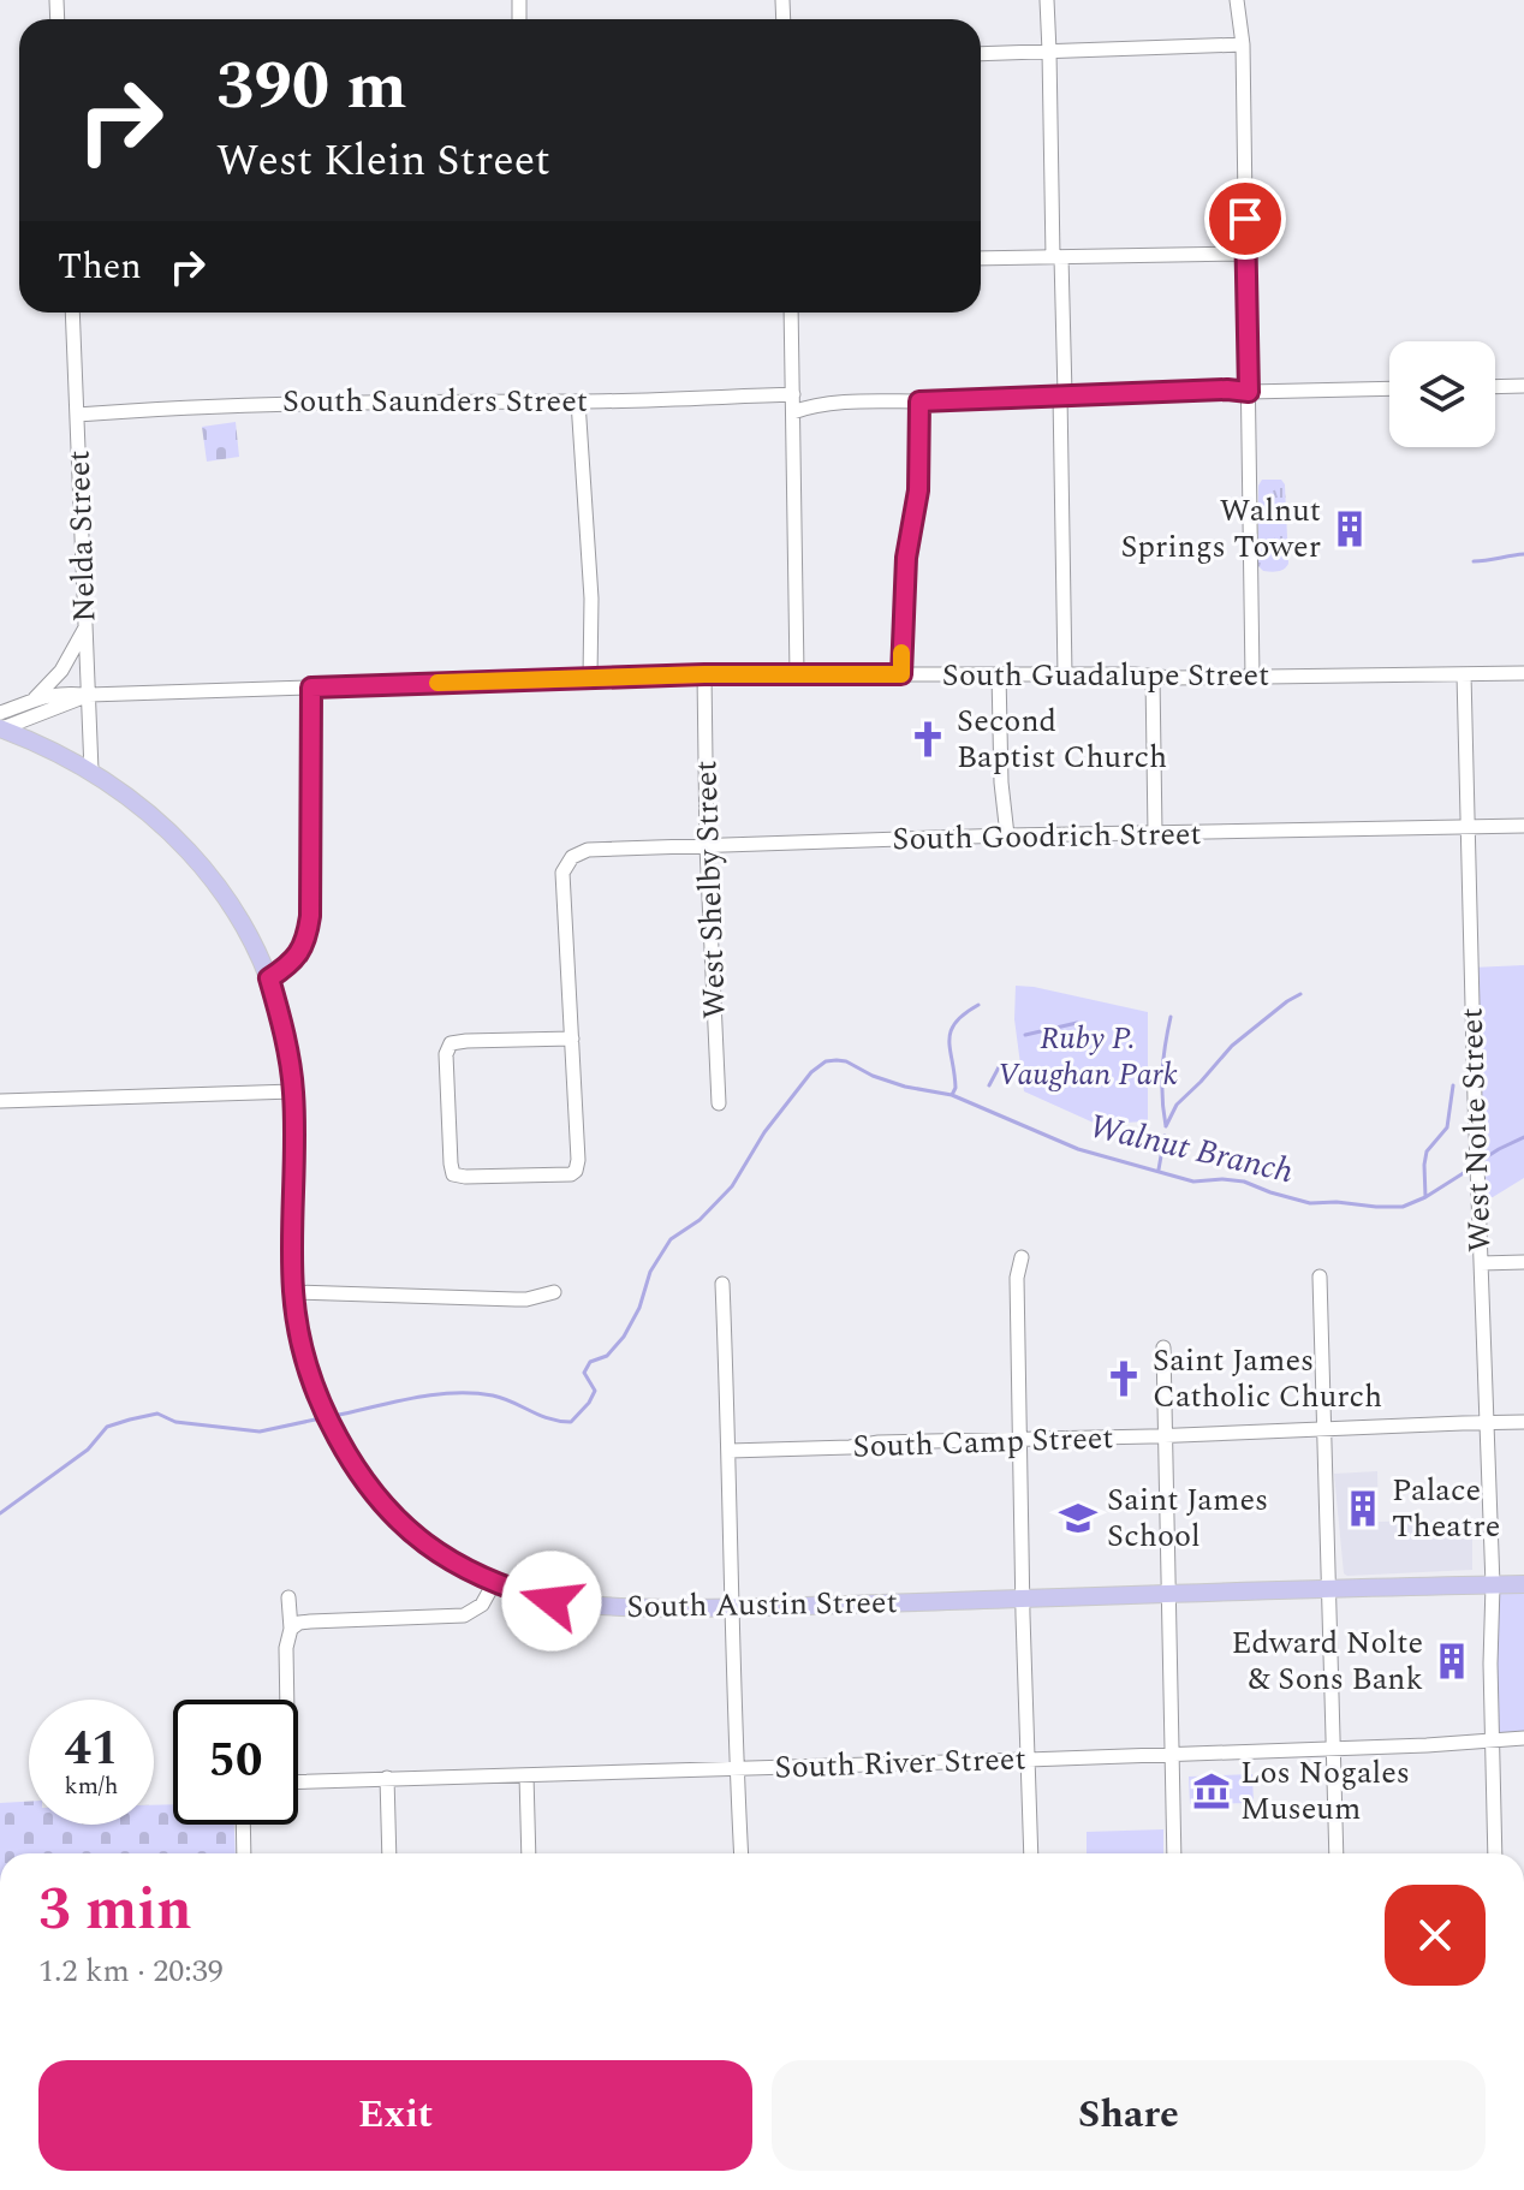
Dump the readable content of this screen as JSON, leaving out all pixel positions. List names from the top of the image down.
{
  "streets": {
    "main road": ["South Austin Street"],
    "street": [
      "South Saunders Street",
      "Nelda Street",
      "South Guadalupe Street",
      "South Goodrich Street",
      "West Shelby Street",
      "West Nolte Street",
      "South Camp Street",
      "South River Street"
    ]
  },
  "crossings": [
    ["South Saunders Street", "Nelda Street"],
    ["Nelda Street", "South Guadalupe Street"],
    ["Nelda Street", "South Austin Street"],
    ["South Guadalupe Street", "West Shelby Street"],
    ["South Guadalupe Street", "West Nolte Street"],
    ["South Guadalupe Street", "South Austin Street"],
    ["South Goodrich Street", "West Shelby Street"],
    ["South Goodrich Street", "West Nolte Street"],
    ["West Nolte Street", "South Camp Street"],
    ["West Nolte Street", "South Austin Street"],
    ["West Nolte Street", "South River Street"]
  ],
  "water": ["Walnut Branch"],
  "parks": ["Ruby P. Vaughan Park"],
  "places": {
    "building": ["Walnut Springs Tower", "Palace Theatre", "Edward Nolte & Sons Bank"],
    "church": ["Second Baptist Church", "Saint James Catholic Church"],
    "school or university": ["Saint James School"],
    "museum": ["Los Nogales Museum"]
  },
  "page": {
    "turn": ["390 m", "West Klein Street"],
    "then": "Then",
    "speed": "41 km/h",
    "limit": "50",
    "heading": ["3 min", "1.2 km · 20:39"],
    "buttons": ["Exit", "Share"]
  }
}
